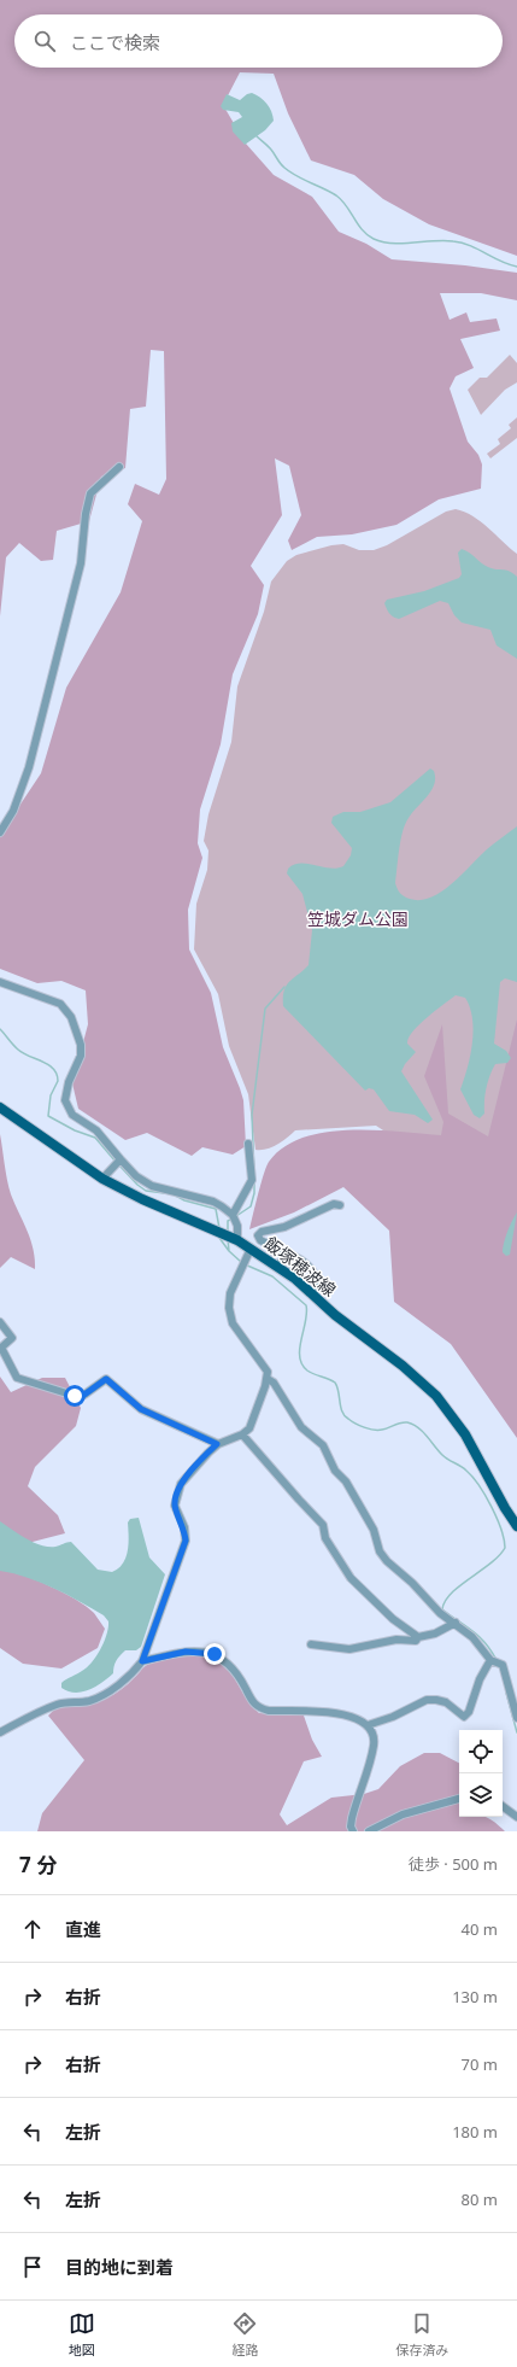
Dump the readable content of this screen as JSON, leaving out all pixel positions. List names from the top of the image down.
{
  "streets": {
    "main road": ["飯塚穂波線"]
  },
  "parks": ["笠城ダム公園"],
  "page": {
    "search": "ここで検索",
    "heading": ["7 分", "徒歩 · 500 m"],
    "list": [
      ["直進", "40 m"],
      ["右折", "130 m"],
      ["右折", "70 m"],
      ["左折", "180 m"],
      ["左折", "80 m"],
      "目的地に到着"
    ],
    "nav": ["地図", "経路", "保存済み"]
  }
}
